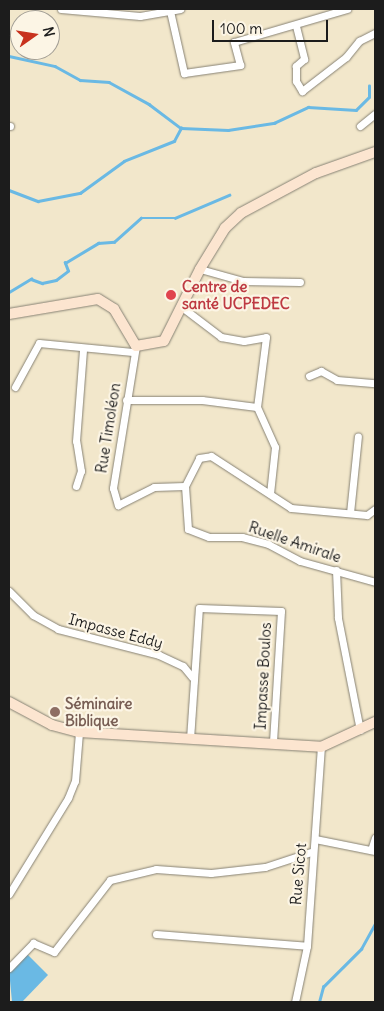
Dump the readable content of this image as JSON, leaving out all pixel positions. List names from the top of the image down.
{
  "streets": {
    "street": [
      "Rue Timoléon",
      "Ruelle Amirale",
      "Impasse Eddy",
      "Impasse Boulos",
      "Rue Sicot"
    ]
  },
  "crossings": [
    ["Rue Timoléon", "Ruelle Amirale"],
    ["Impasse Eddy", "Impasse Boulos"]
  ],
  "places": ["Centre de santé UCPEDEC", "Séminaire Biblique"],
  "scale_bar": "100 m",
  "north": "right"
}
